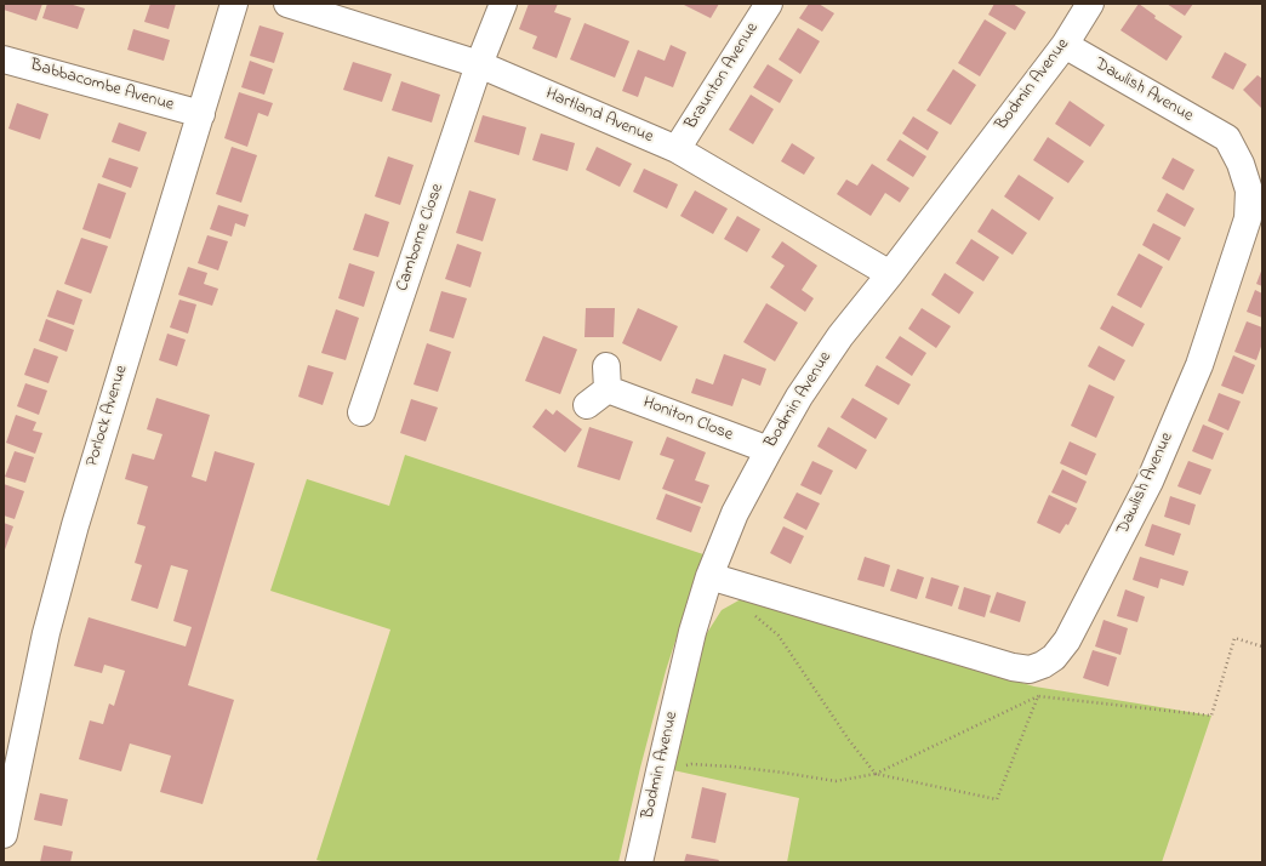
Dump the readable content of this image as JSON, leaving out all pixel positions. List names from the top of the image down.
{
  "streets": {
    "street": [
      "Braunton Avenue",
      "Bodmin Avenue",
      "Babbacombe Avenue",
      "Dawlish Avenue",
      "Hartland Avenue",
      "Camborne Close",
      "Porlock Avenue",
      "Honiton Close"
    ]
  },
  "crossings": [
    ["Braunton Avenue", "Hartland Avenue"],
    ["Bodmin Avenue", "Dawlish Avenue"],
    ["Bodmin Avenue", "Hartland Avenue"],
    ["Bodmin Avenue", "Honiton Close"],
    ["Babbacombe Avenue", "Porlock Avenue"],
    ["Hartland Avenue", "Camborne Close"]
  ]
}
